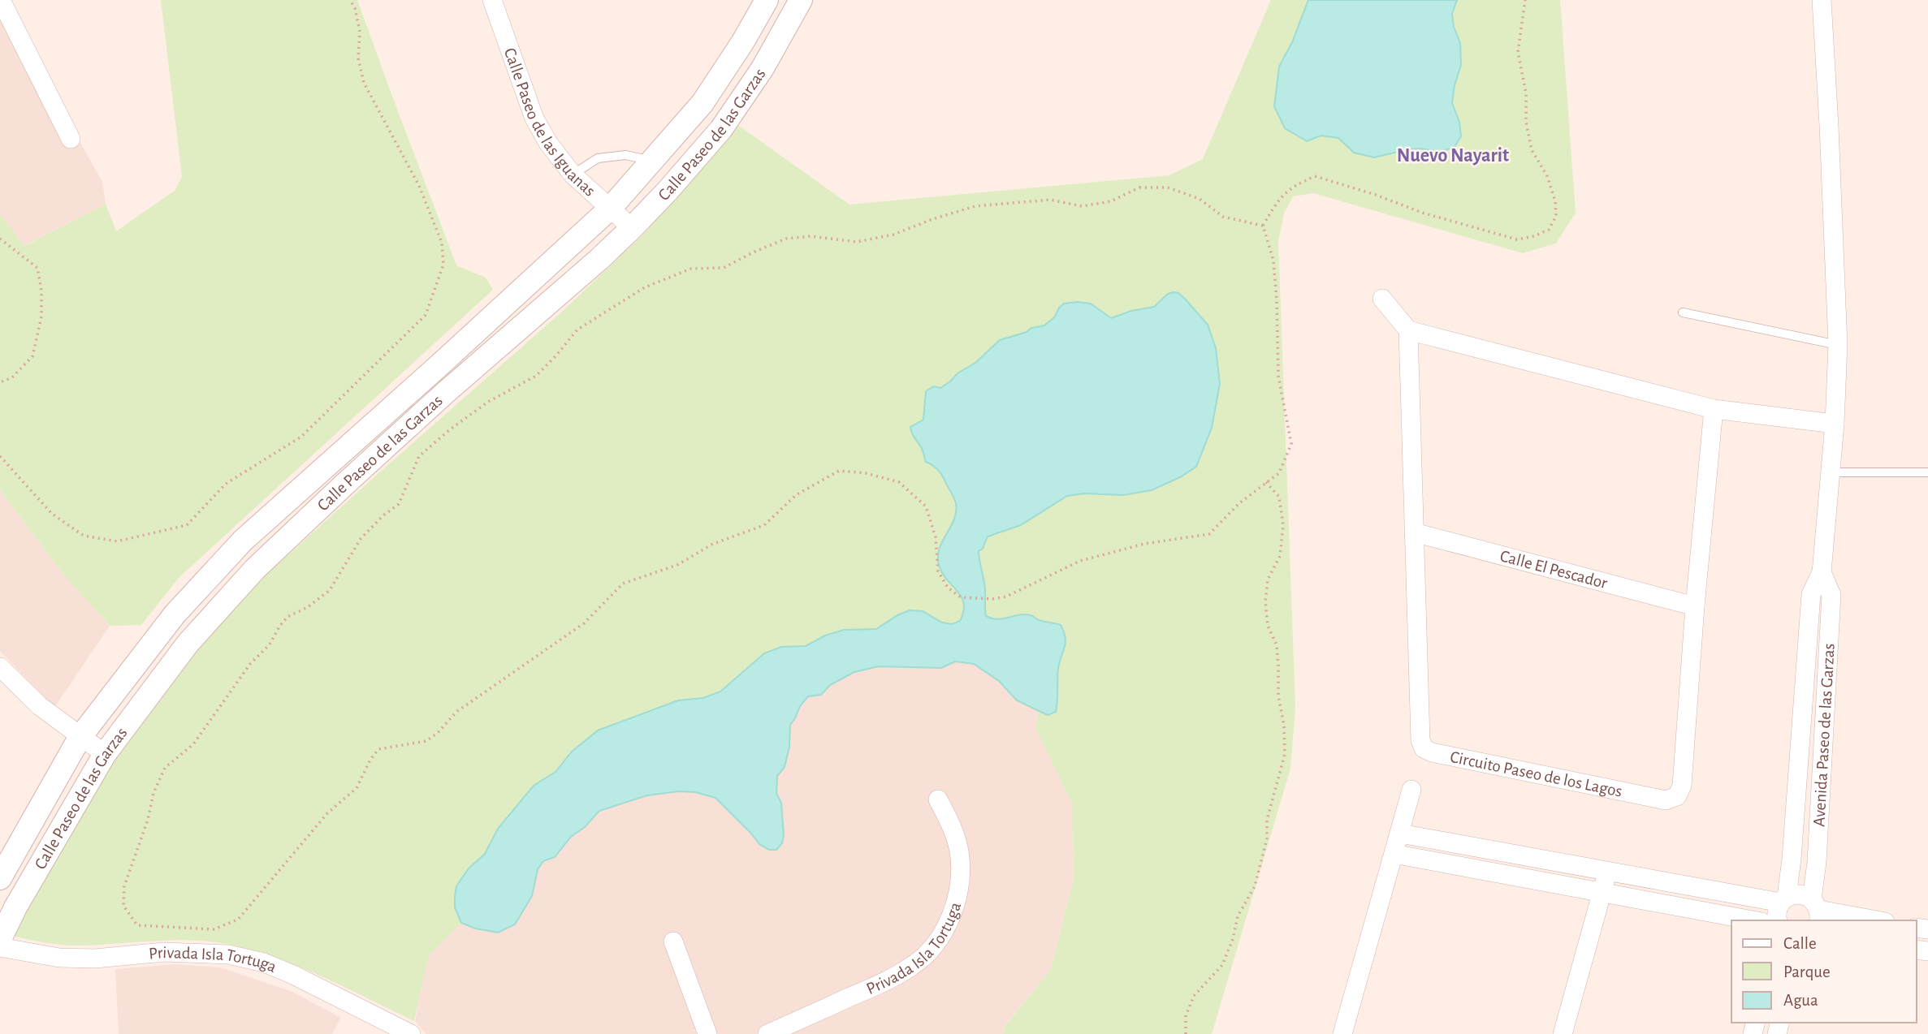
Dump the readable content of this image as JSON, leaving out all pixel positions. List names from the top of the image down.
{
  "streets": {
    "street": [
      "Calle Paseo de las Iguanas",
      "Calle Paseo de las Garzas",
      "Calle El Pescador",
      "Avenida Paseo de las Garzas",
      "Circuito Paseo de los Lagos",
      "Privada Isla Tortuga"
    ]
  },
  "crossings": [
    ["Calle Paseo de las Iguanas", "Calle Paseo de las Garzas"],
    ["Calle El Pescador", "Circuito Paseo de los Lagos"]
  ],
  "districts": ["Nuevo Nayarit"],
  "legend": ["Calle", "Parque", "Agua"]
}
